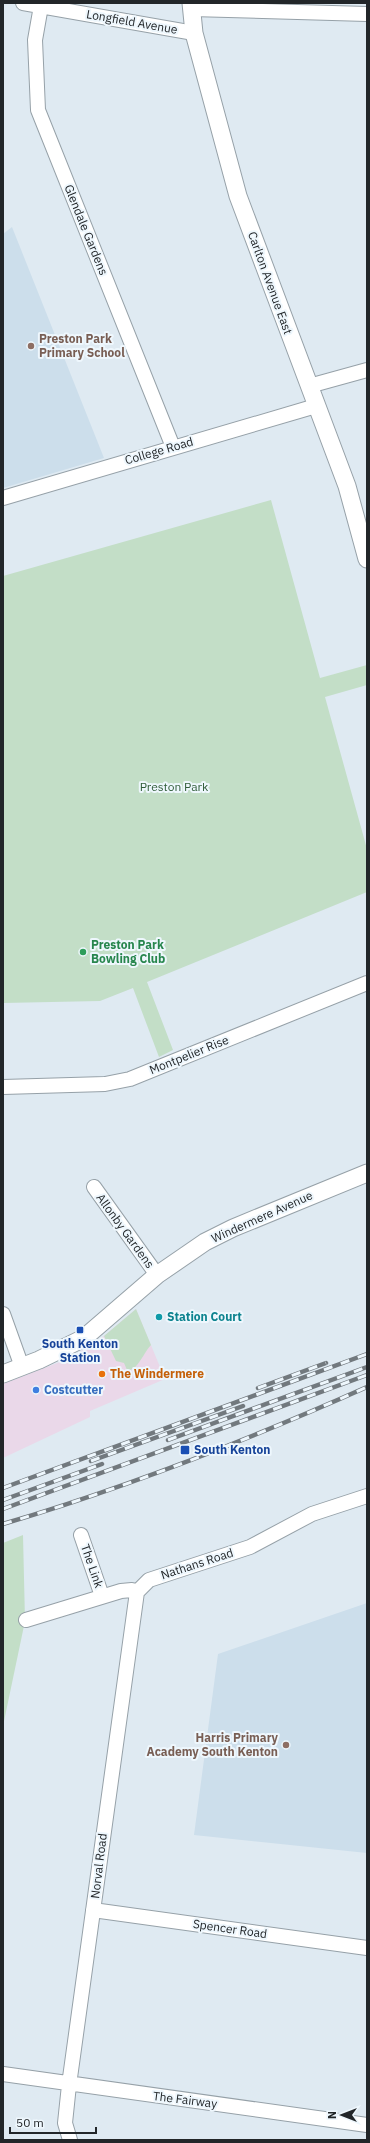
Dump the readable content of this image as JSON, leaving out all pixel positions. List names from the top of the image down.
{
  "streets": {
    "street": [
      "Longfield Avenue",
      "Glendale Gardens",
      "Carlton Avenue East",
      "College Road",
      "Montpelier Rise",
      "Windermere Avenue",
      "Allonby Gardens",
      "Nathans Road",
      "The Link",
      "Norval Road",
      "Spencer Road",
      "The Fairway"
    ]
  },
  "crossings": [
    ["Longfield Avenue", "Glendale Gardens"],
    ["Longfield Avenue", "Carlton Avenue East"],
    ["Glendale Gardens", "College Road"],
    ["Carlton Avenue East", "College Road"],
    ["Windermere Avenue", "Allonby Gardens"],
    ["Nathans Road", "Norval Road"],
    ["Norval Road", "Spencer Road"],
    ["Norval Road", "The Fairway"]
  ],
  "parks": ["Preston Park"],
  "places": {
    "other": [
      "Preston Park Primary School",
      "Preston Park Bowling Club",
      "Station Court",
      "The Windermere",
      "Costcutter",
      "Harris Primary Academy South Kenton"
    ],
    "transit": ["South Kenton Station", "South Kenton"]
  },
  "scale_bar": "50 m",
  "north": "left"
}
